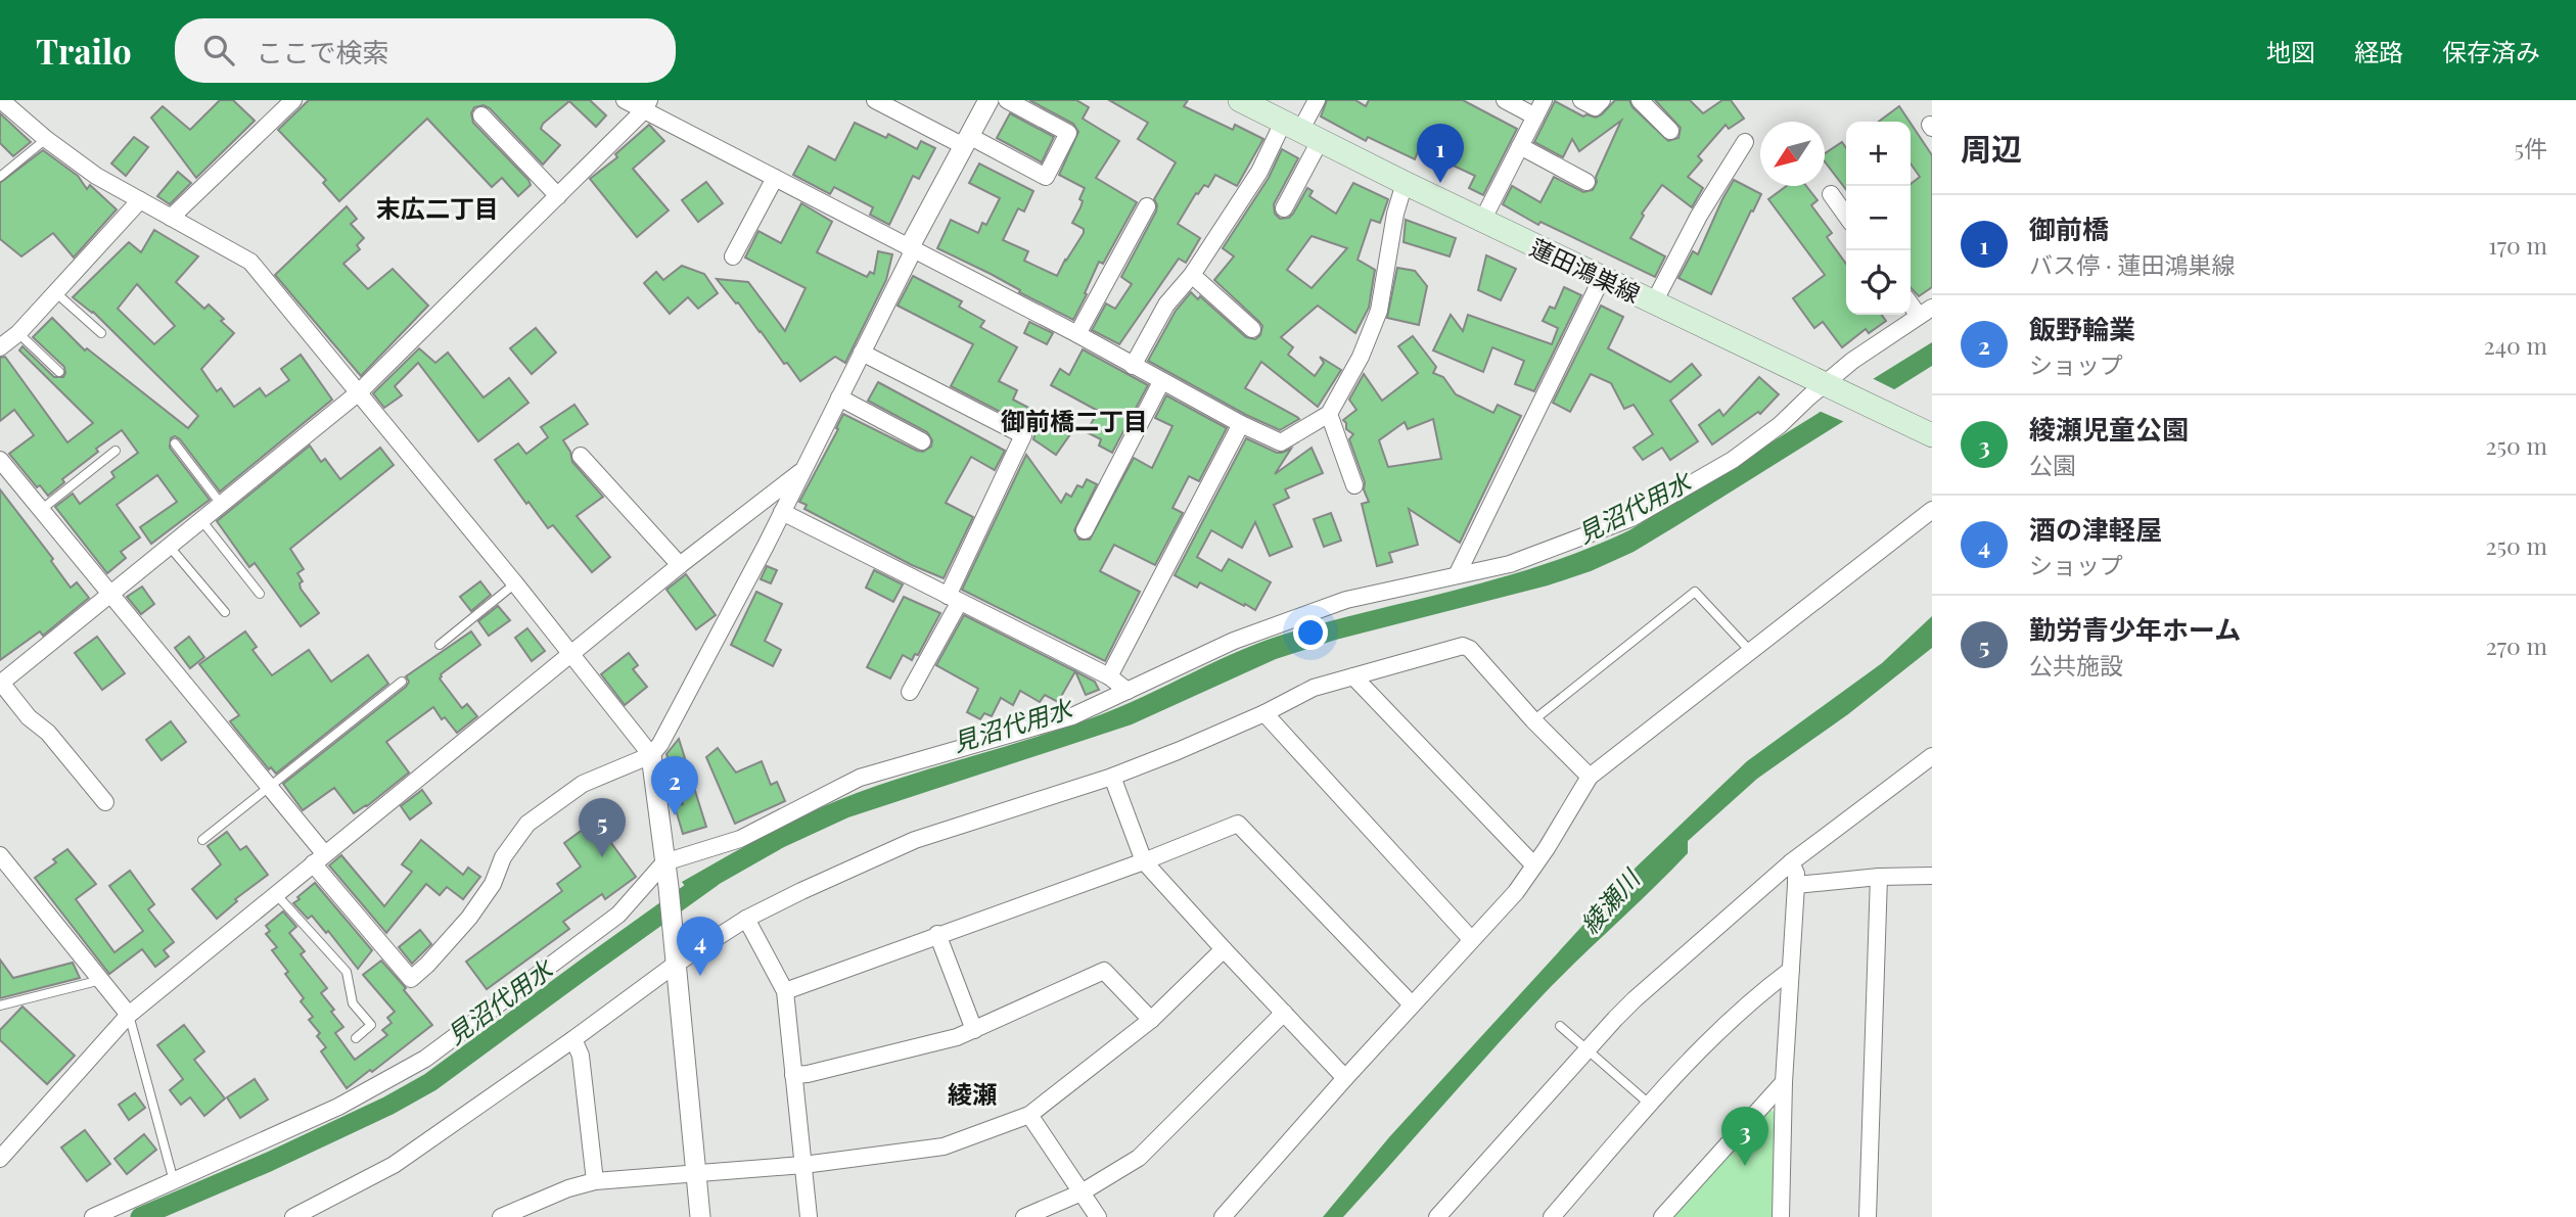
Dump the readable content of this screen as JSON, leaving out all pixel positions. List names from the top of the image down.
{
  "streets": {
    "main road": ["蓮田鴻巣線"]
  },
  "districts": ["末広二丁目", "御前橋二丁目", "綾瀬"],
  "water": ["見沼代用水", "綾瀬川"],
  "north": "bottom left",
  "page": {
    "header": "Trailo",
    "search": "ここで検索",
    "nav": ["地図", "経路", "保存済み"],
    "heading": ["周辺", "5件"],
    "map_buttons": ["+", "−"],
    "pins": [
      "1",
      "2",
      "5",
      "4",
      "3"
    ],
    "list": [
      {
        "mark": "1",
        "name": "御前橋",
        "note": "バス停 · 蓮田鴻巣線",
        "value": "170 m"
      },
      {
        "mark": "2",
        "name": "飯野輪業",
        "note": "ショップ",
        "value": "240 m"
      },
      {
        "mark": "3",
        "name": "綾瀬児童公園",
        "note": "公園",
        "value": "250 m"
      },
      {
        "mark": "4",
        "name": "酒の津軽屋",
        "note": "ショップ",
        "value": "250 m"
      },
      {
        "mark": "5",
        "name": "勤労青少年ホーム",
        "note": "公共施設",
        "value": "270 m"
      }
    ]
  }
}
